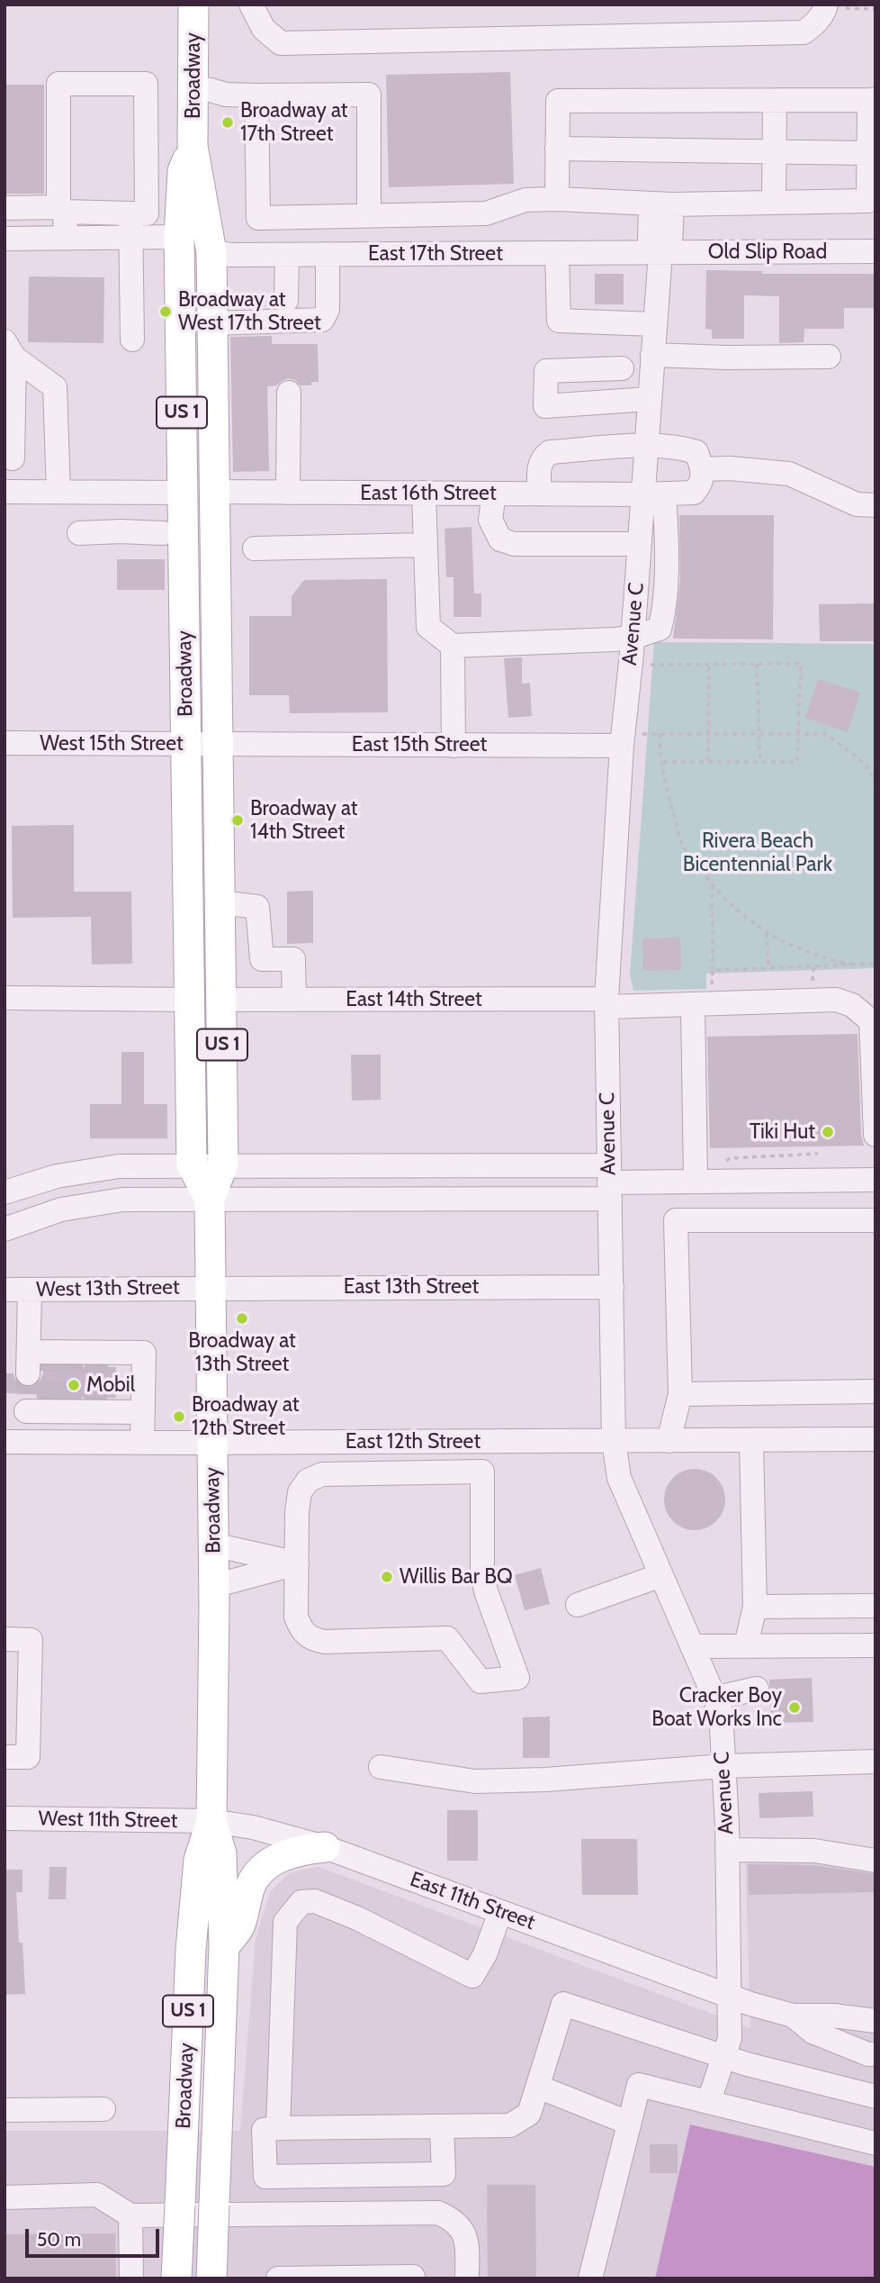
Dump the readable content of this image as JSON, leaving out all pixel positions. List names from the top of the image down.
{
  "streets": {
    "main road": ["Broadway", "US 1"],
    "street": [
      "Old Slip Road",
      "East 17th Street",
      "East 16th Street",
      "Avenue C",
      "West 15th Street",
      "East 15th Street",
      "East 14th Street",
      "East 13th Street",
      "West 13th Street",
      "East 12th Street",
      "West 11th Street",
      "East 11th Street"
    ]
  },
  "crossings": [
    ["Broadway", "East 17th Street"],
    ["Broadway", "East 16th Street"],
    ["Broadway", "West 15th Street"],
    ["Broadway", "East 15th Street"],
    ["Broadway", "East 14th Street"],
    ["Broadway", "East 13th Street"],
    ["Broadway", "West 13th Street"],
    ["Broadway", "East 12th Street"],
    ["Broadway", "West 11th Street"],
    ["Broadway", "East 11th Street"],
    ["Old Slip Road", "East 17th Street"],
    ["Old Slip Road", "Avenue C"],
    ["East 17th Street", "Avenue C"],
    ["East 16th Street", "Avenue C"],
    ["Avenue C", "East 15th Street"],
    ["Avenue C", "East 14th Street"],
    ["Avenue C", "East 13th Street"],
    ["Avenue C", "East 12th Street"],
    ["Avenue C", "East 11th Street"],
    ["West 15th Street", "East 15th Street"],
    ["East 13th Street", "West 13th Street"],
    ["West 11th Street", "East 11th Street"]
  ],
  "parks": ["Rivera Beach Bicentennial Park"],
  "places": [
    "Broadway at 17th Street",
    "Broadway at West 17th Street",
    "Broadway at 14th Street",
    "Tiki Hut",
    "Broadway at 13th Street",
    "Mobil",
    "Broadway at 12th Street",
    "Willis Bar BQ",
    "Cracker Boy Boat Works Inc"
  ],
  "scale_bar": "50 m"
}
